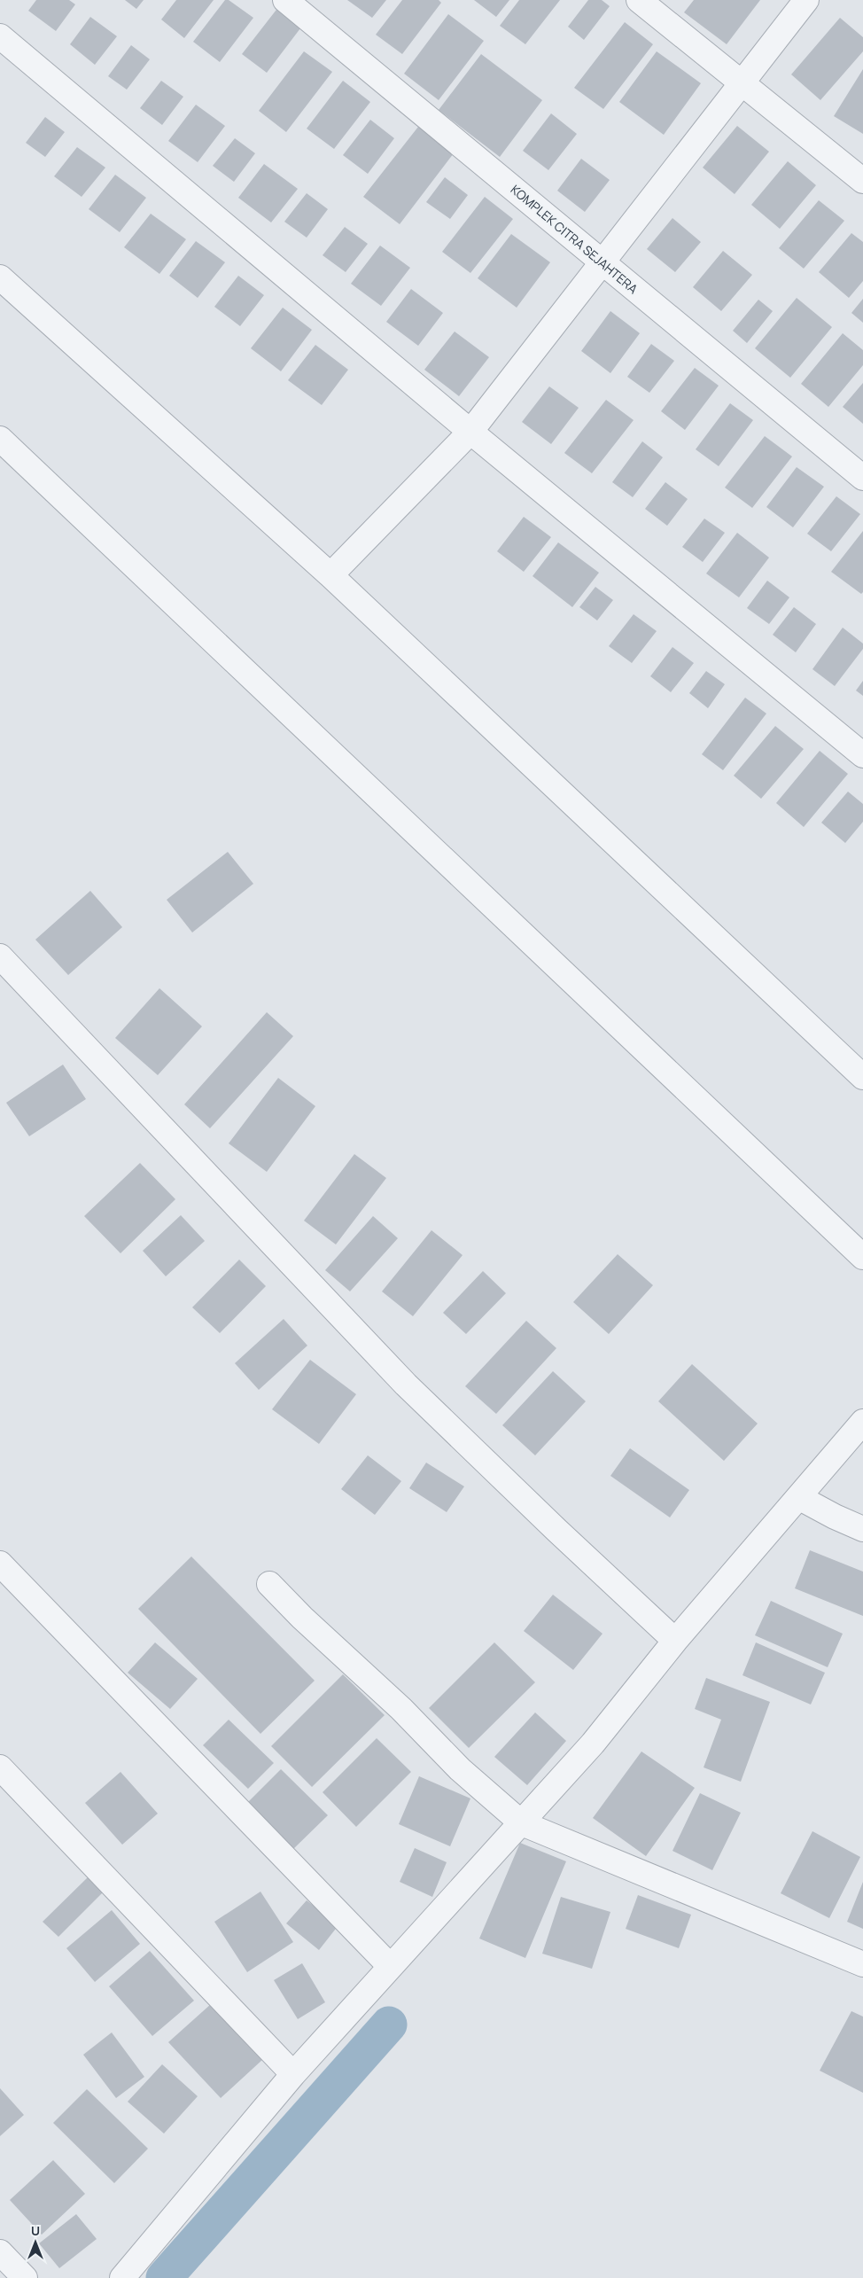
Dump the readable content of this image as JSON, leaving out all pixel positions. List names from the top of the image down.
{
  "streets": {
    "street": ["KOMPLEK CITRA SEJAHTERA"]
  },
  "north": "top"
}
